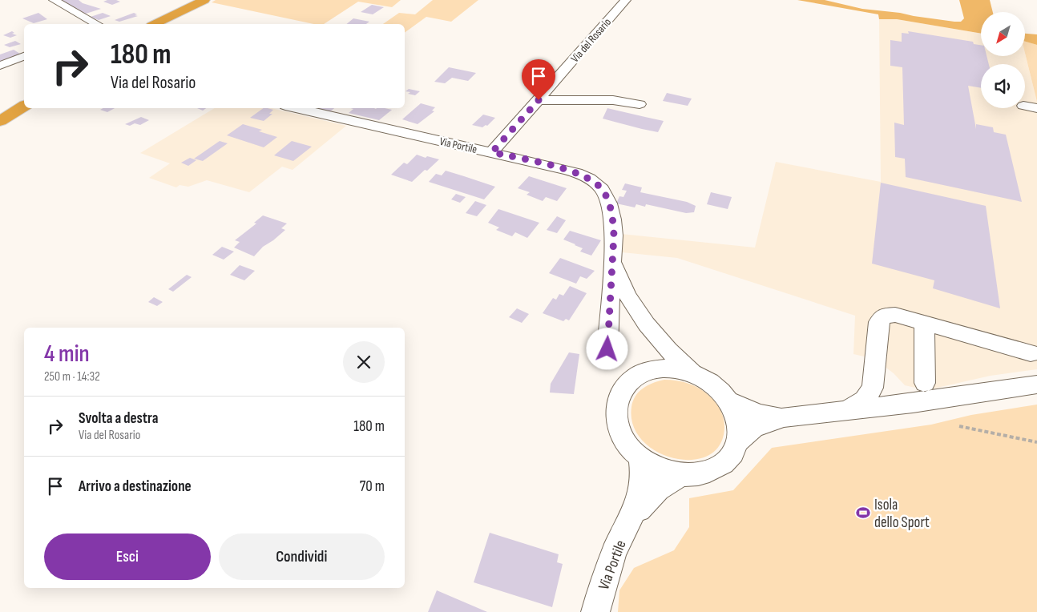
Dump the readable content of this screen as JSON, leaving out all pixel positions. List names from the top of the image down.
{
  "streets": {
    "street": ["Via del Rosario", "Via Portile"]
  },
  "crossings": [
    ["Via del Rosario", "Via Portile"]
  ],
  "places": {
    "sports": ["Isola dello Sport"]
  },
  "north": "bottom left",
  "page": {
    "turn": ["180 m", "Via del Rosario"],
    "heading": ["4 min", "250 m · 14:32"],
    "list": [
      {
        "name": "Svolta a destra",
        "note": "Via del Rosario",
        "value": "180 m"
      },
      {
        "name": "Arrivo a destinazione",
        "value": "70 m"
      }
    ],
    "buttons": ["Esci", "Condividi"]
  }
}
